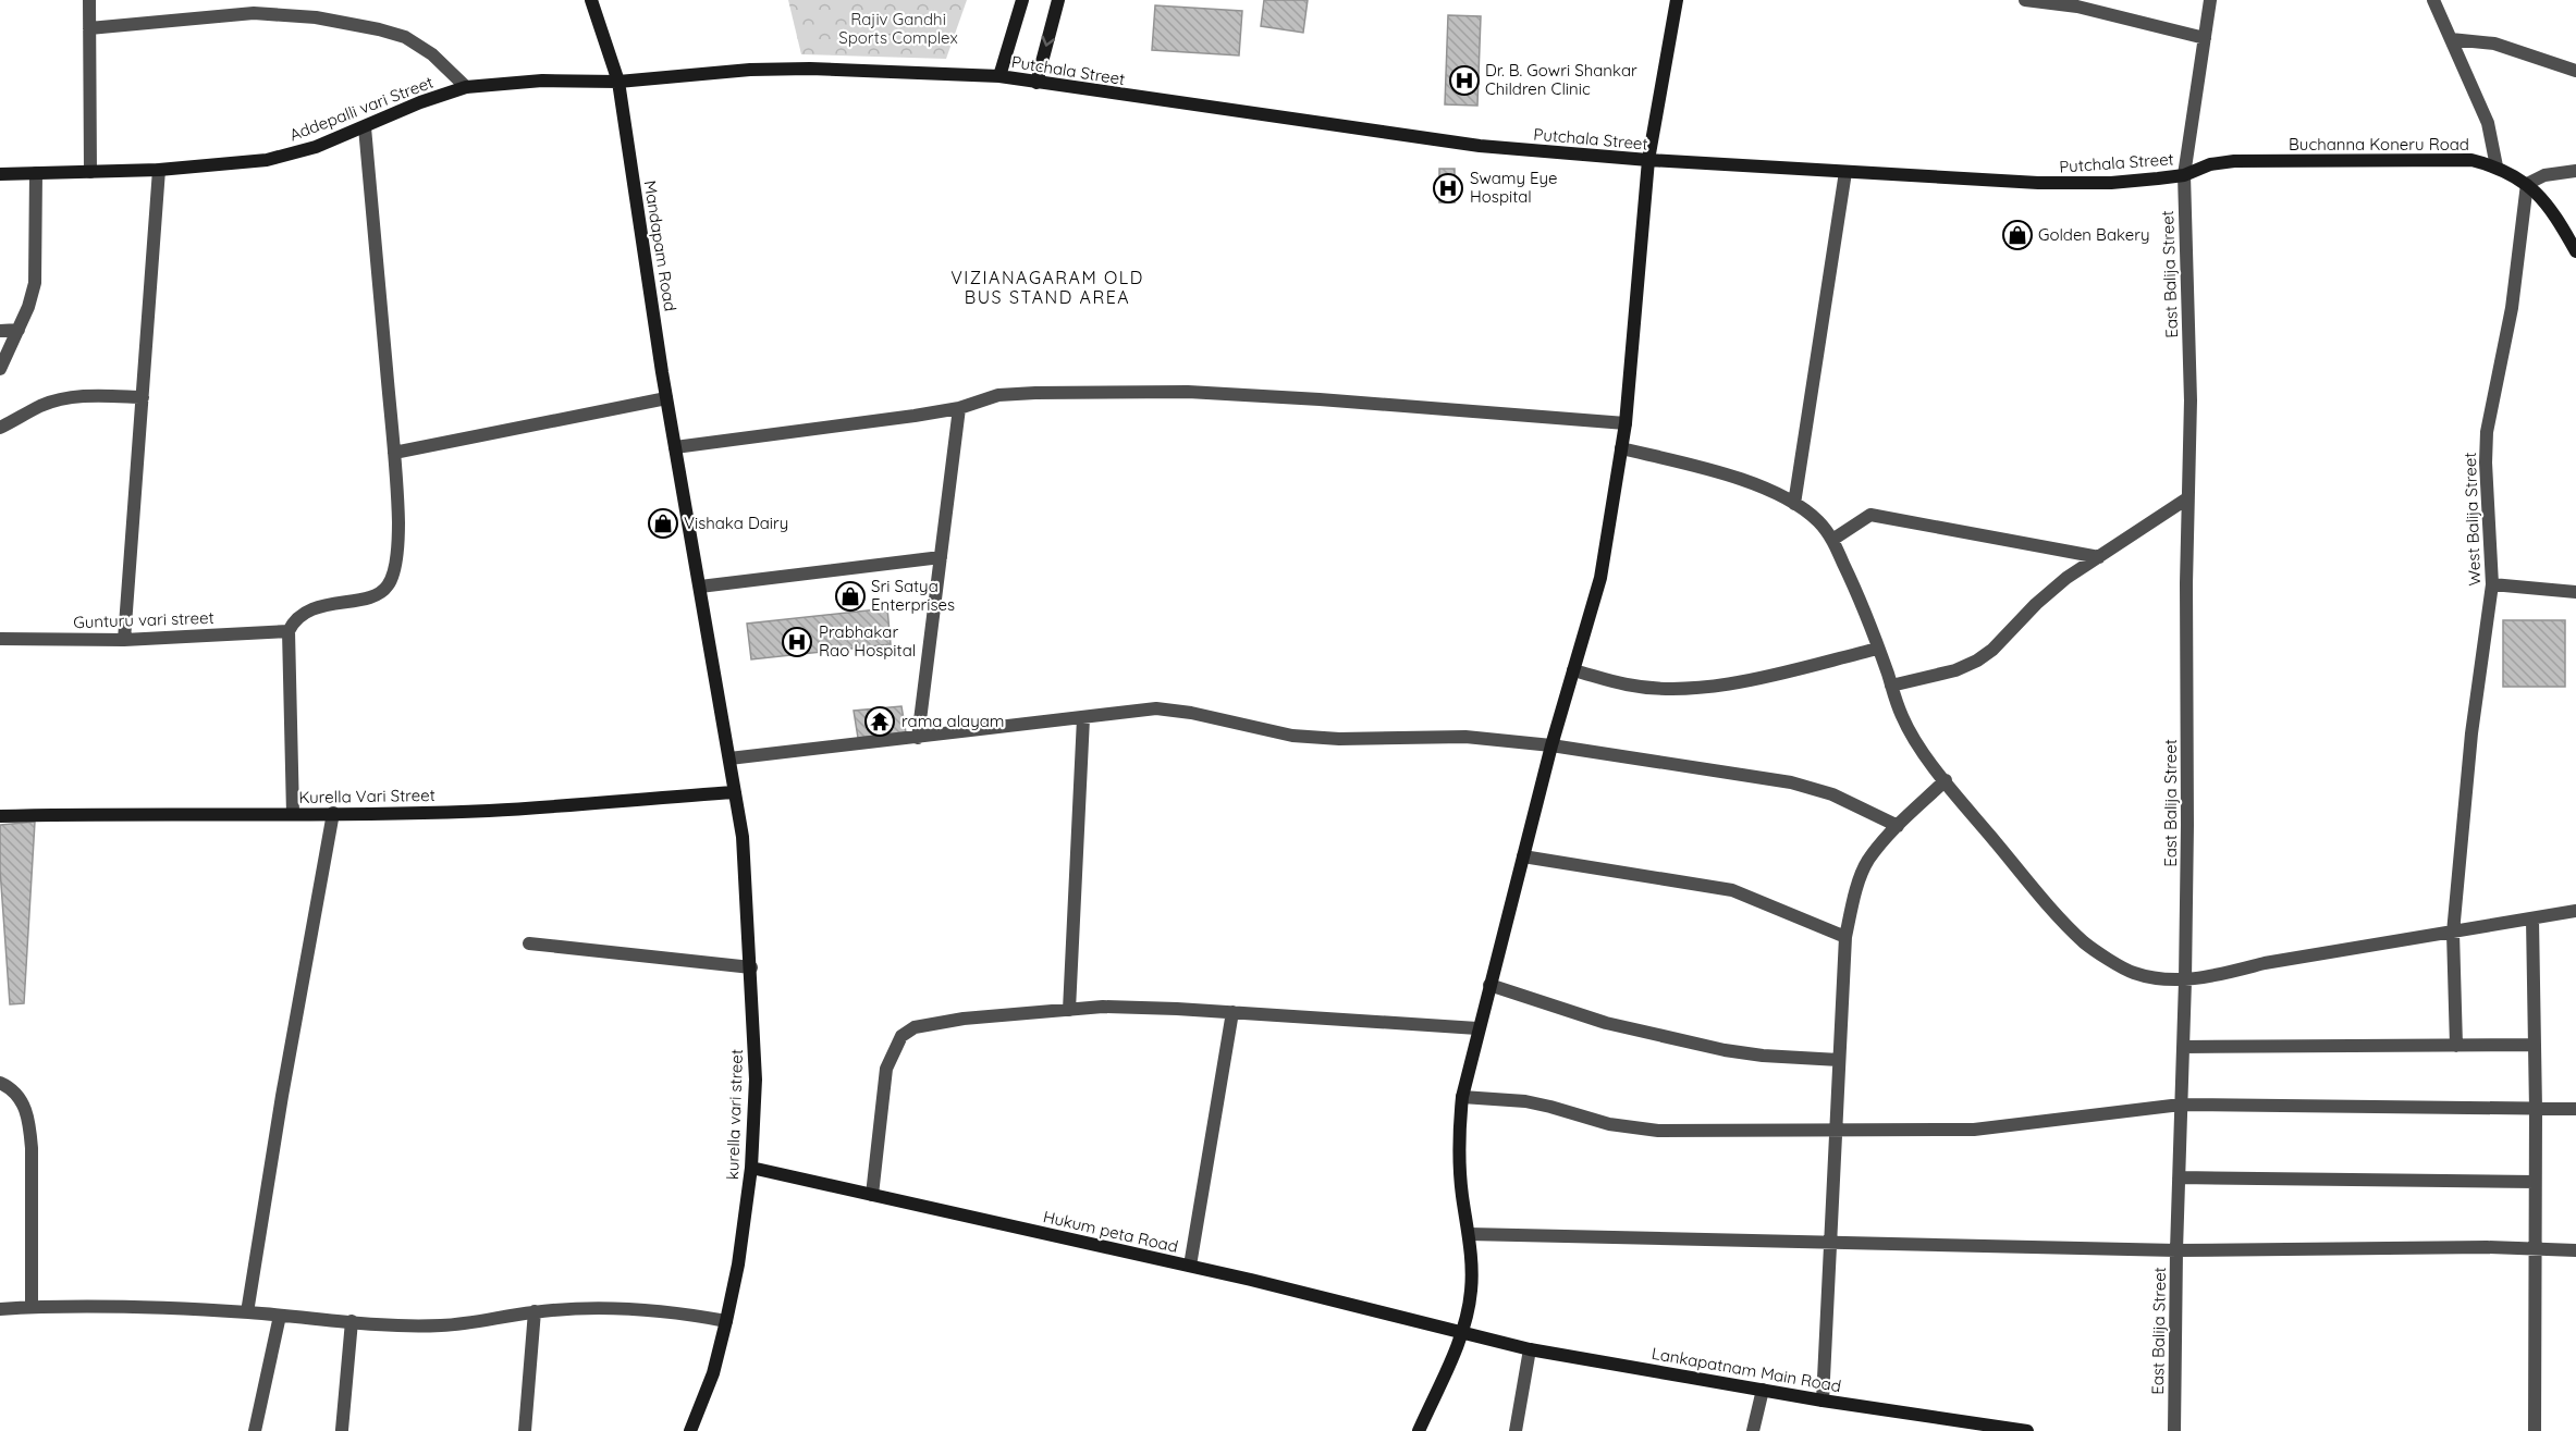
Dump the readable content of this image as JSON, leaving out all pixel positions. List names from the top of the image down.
{
  "streets": {
    "street": [
      "Putchala Street",
      "Addepalli vari Street",
      "Buchanna Koneru Road",
      "Mandapam Road",
      "East Balija Street",
      "West Balija Street",
      "Gunturu vari street",
      "Kurella Vari Street",
      "kurella vari street",
      "Hukum peta Road",
      "Lankapatnam Main Road"
    ]
  },
  "crossings": [
    ["Putchala Street", "Buchanna Koneru Road"],
    ["Putchala Street", "East Balija Street"],
    ["Addepalli vari Street", "Mandapam Road"],
    ["Buchanna Koneru Road", "East Balija Street"],
    ["Buchanna Koneru Road", "West Balija Street"],
    ["Mandapam Road", "Kurella Vari Street"],
    ["Mandapam Road", "kurella vari street"],
    ["Kurella Vari Street", "kurella vari street"],
    ["kurella vari street", "Hukum peta Road"],
    ["Hukum peta Road", "Lankapatnam Main Road"]
  ],
  "districts": ["VIZIANAGARAM OLD BUS STAND AREA"],
  "parks": ["Rajiv Gandhi Sports Complex"],
  "places": {
    "hospital": ["Dr. B. Gowri Shankar Children Clinic", "Swamy Eye Hospital", "Prabhakar Rao Hospital"],
    "shop": ["Golden Bakery", "Vishaka Dairy", "Sri Satya Enterprises"],
    "temple": ["rama alayam"]
  }
}
